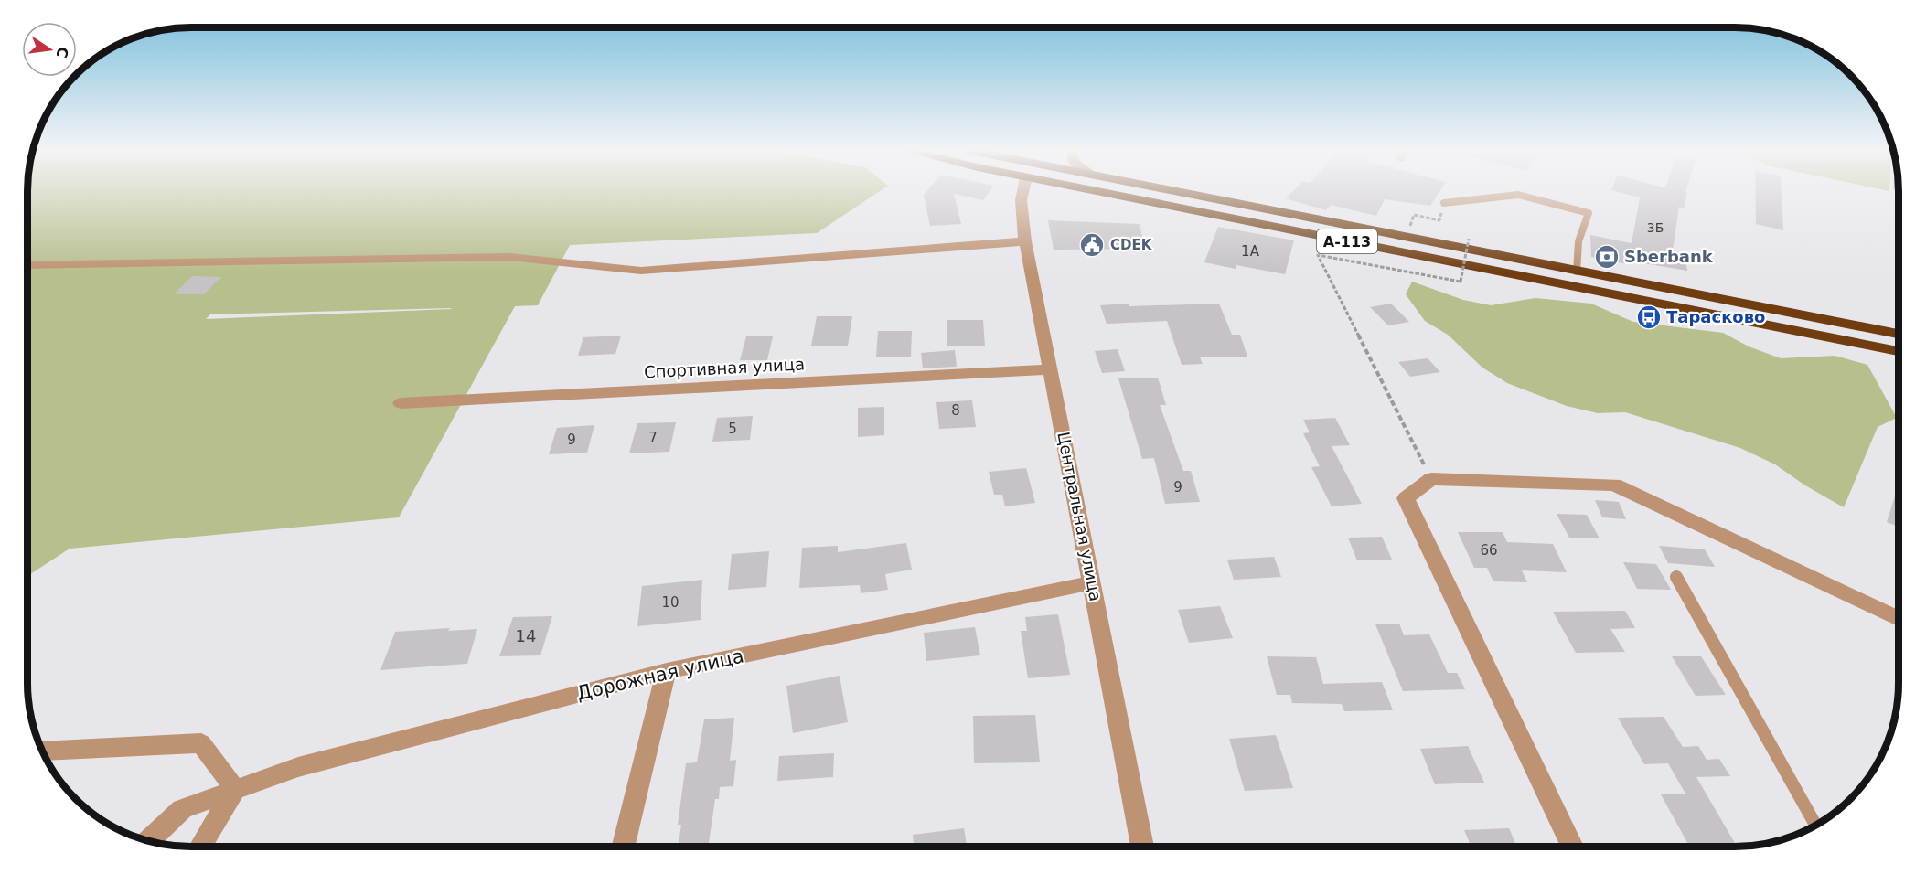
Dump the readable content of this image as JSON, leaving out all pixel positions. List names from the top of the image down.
{
  "streets": {
    "highway": ["А-113"],
    "street": ["Спортивная улица", "Центральная улица", "Дорожная улица"]
  },
  "crossings": [
    ["Спортивная улица", "Центральная улица"],
    ["Центральная улица", "Дорожная улица"]
  ],
  "places": {
    "public building": ["CDEK"],
    "bank": ["Sberbank"],
    "bus stop": ["Тарасково"]
  },
  "house_numbers": [
    "3Б",
    "1А",
    "8",
    "5",
    "7",
    "9",
    "9",
    "66",
    "10",
    "14"
  ],
  "north": "right"
}
